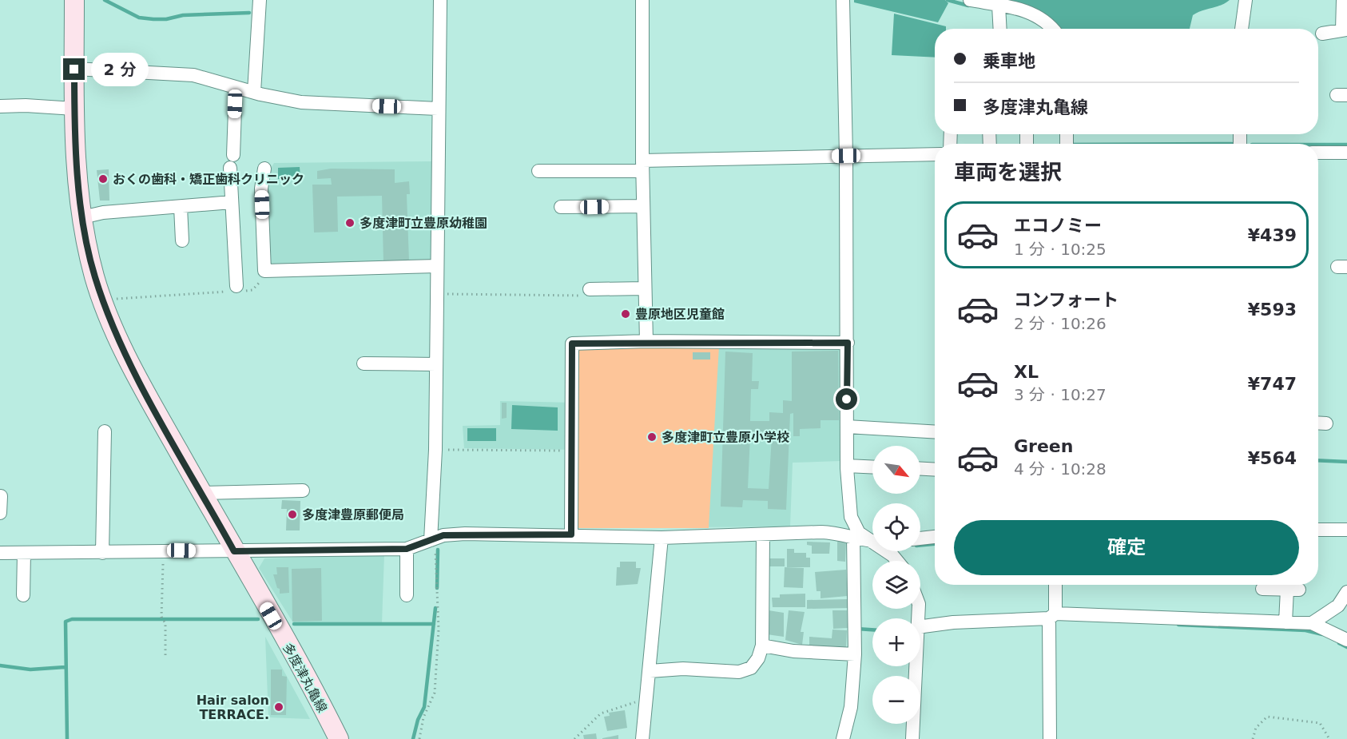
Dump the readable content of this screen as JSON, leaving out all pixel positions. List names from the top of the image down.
{
  "streets": {
    "main road": ["多度津丸亀線"]
  },
  "places": [
    "おくの歯科・矯正歯科クリニック",
    "多度津町立豊原幼稚園",
    "豊原地区児童館",
    "多度津町立豊原小学校",
    "多度津豊原郵便局",
    "Hair salon TERRACE."
  ],
  "north": "bottom right",
  "page": {
    "banner": ["乗車地", "多度津丸亀線"],
    "bubble": "2 分",
    "heading": "車両を選択",
    "list": [
      {
        "name": "エコノミー",
        "note": "1 分 · 10:25",
        "value": "¥439"
      },
      {
        "name": "コンフォート",
        "note": "2 分 · 10:26",
        "value": "¥593"
      },
      {
        "name": "XL",
        "note": "3 分 · 10:27",
        "value": "¥747"
      },
      {
        "name": "Green",
        "note": "4 分 · 10:28",
        "value": "¥564"
      }
    ],
    "map_buttons": ["+", "−"],
    "buttons": "確定"
  }
}
